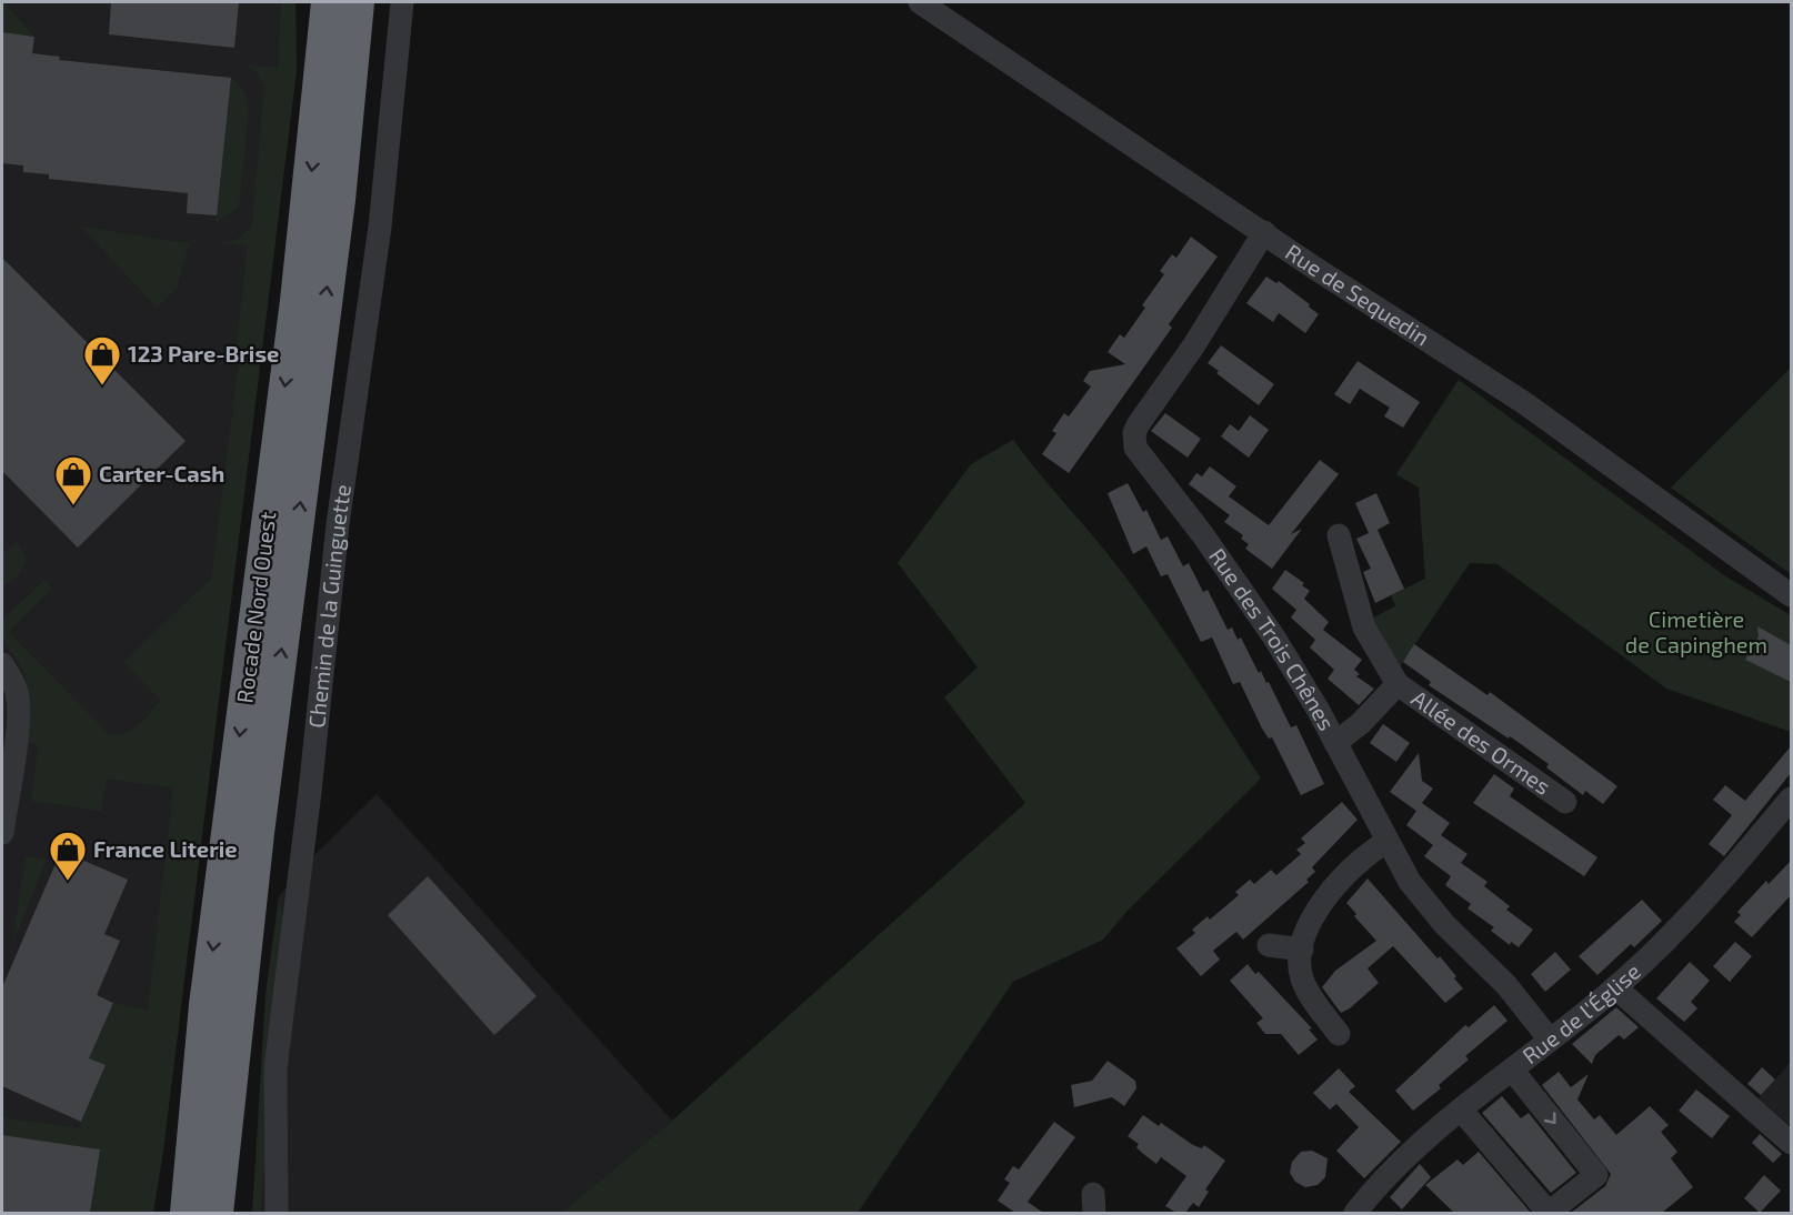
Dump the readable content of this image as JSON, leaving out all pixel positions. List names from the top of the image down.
{
  "streets": {
    "highway": ["Rocade Nord Ouest"],
    "street": [
      "Rue de Sequedin",
      "Chemin de la Guinguette",
      "Rue des Trois Chênes",
      "Allée des Ormes",
      "Rue de l'Église"
    ]
  },
  "crossings": [
    ["Rue de Sequedin", "Rue des Trois Chênes"],
    ["Rue des Trois Chênes", "Allée des Ormes"],
    ["Rue des Trois Chênes", "Rue de l'Église"]
  ],
  "parks": ["Cimetière de Capinghem"],
  "places": {
    "shop": ["123 Pare-Brise", "Carter-Cash", "France Literie"]
  }
}
